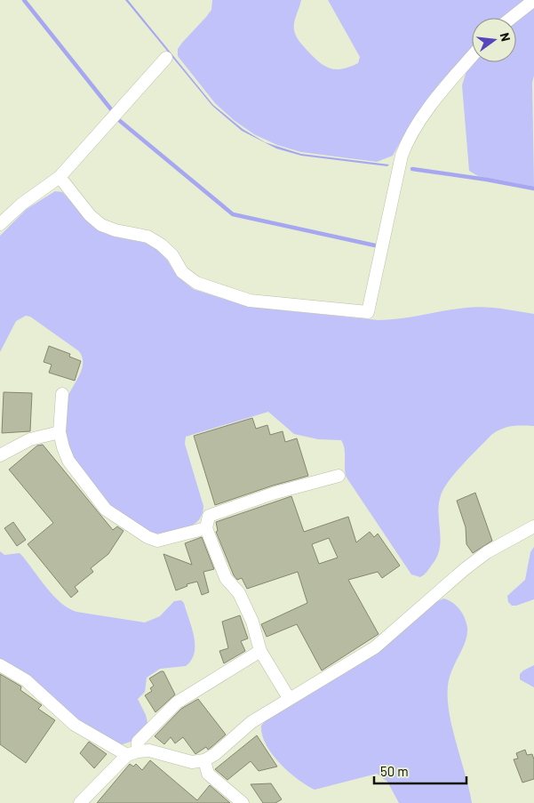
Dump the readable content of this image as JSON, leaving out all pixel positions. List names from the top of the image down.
{
  "scale_bar": "50 m",
  "north": "right"
}
